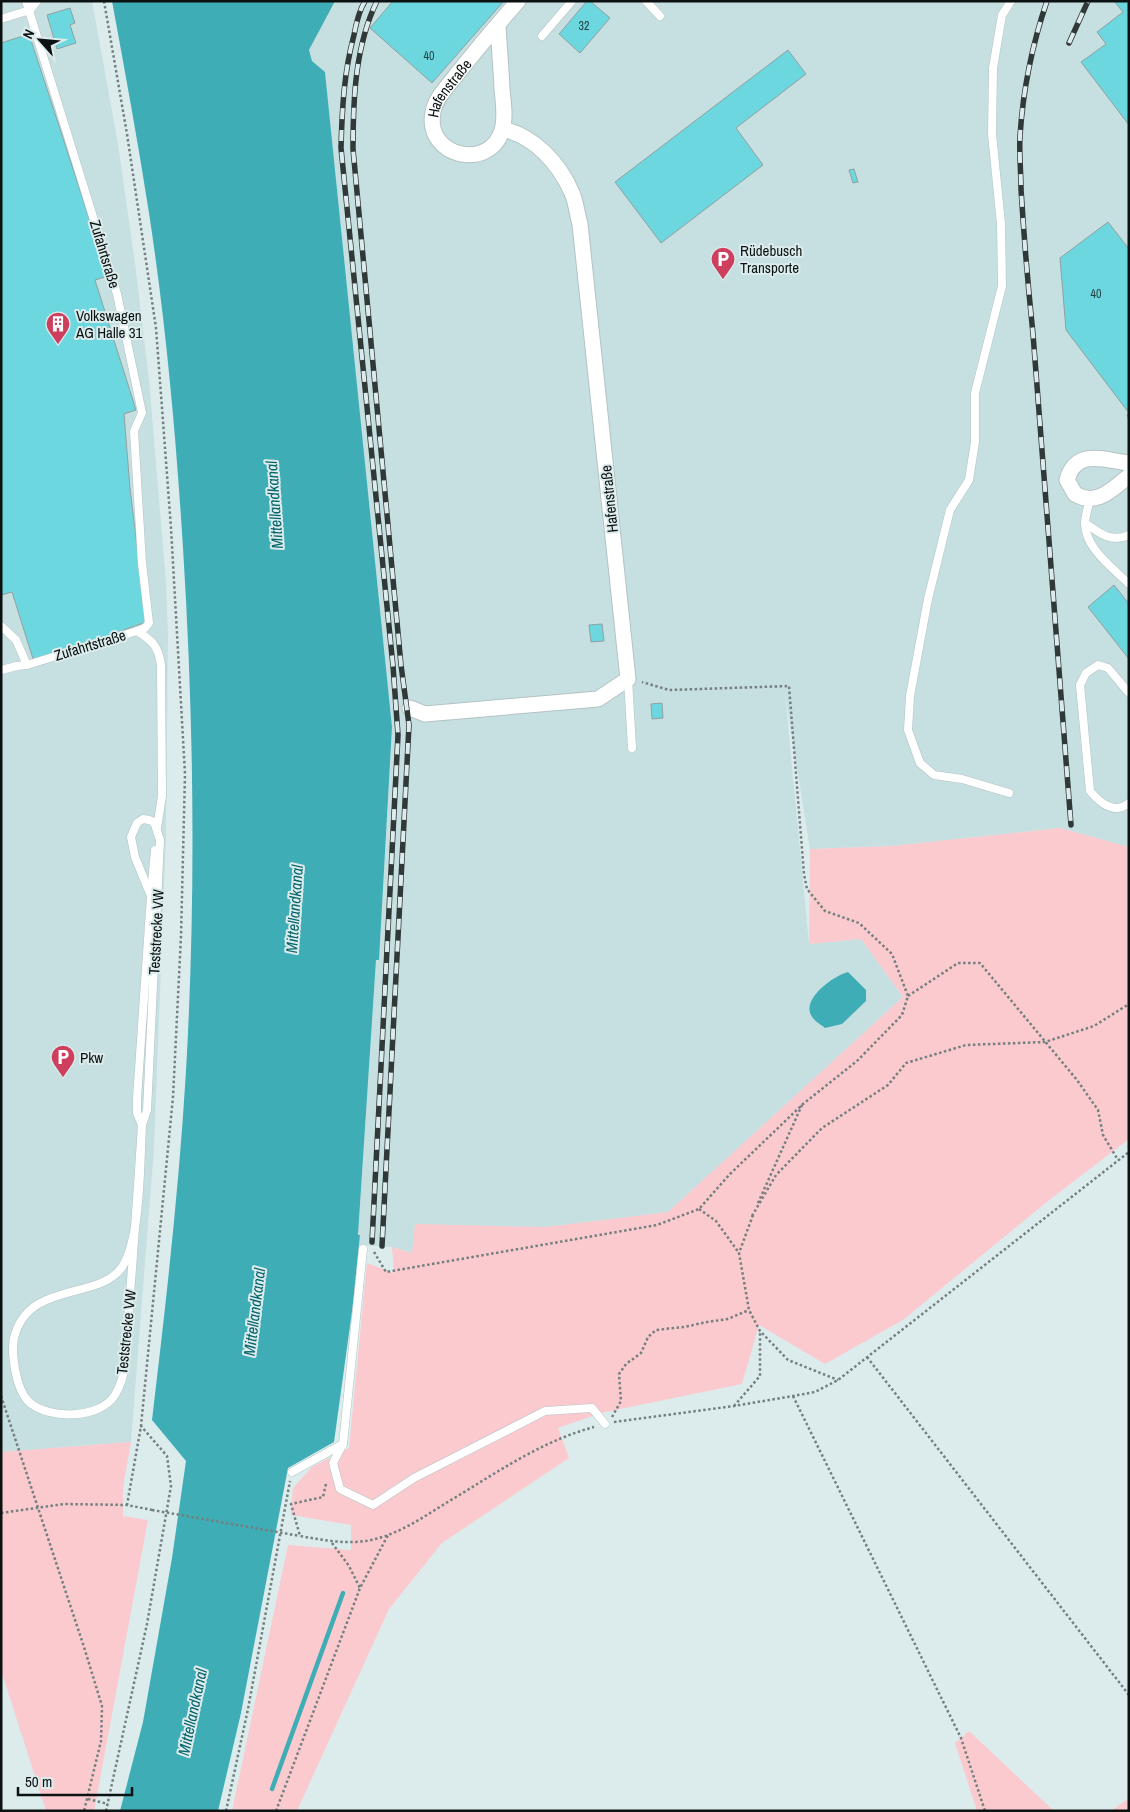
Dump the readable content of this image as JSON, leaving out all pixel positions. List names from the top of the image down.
{
  "streets": {
    "street": ["Hafenstraße"],
    "lane": ["Zufahrtsraße", "Zufahrtstraße", "Teststrecke VW"]
  },
  "crossings": [
    ["Zufahrtsraße", "Zufahrtstraße"],
    ["Zufahrtstraße", "Teststrecke VW"]
  ],
  "water": ["Mittellandkanal"],
  "places": {
    "parking": ["Rüdebusch Transporte", "Pkw"],
    "building": ["Volkswagen AG Halle 31"]
  },
  "house_numbers": ["32", "40", "40"],
  "scale_bar": "50 m",
  "north": "top left"
}
